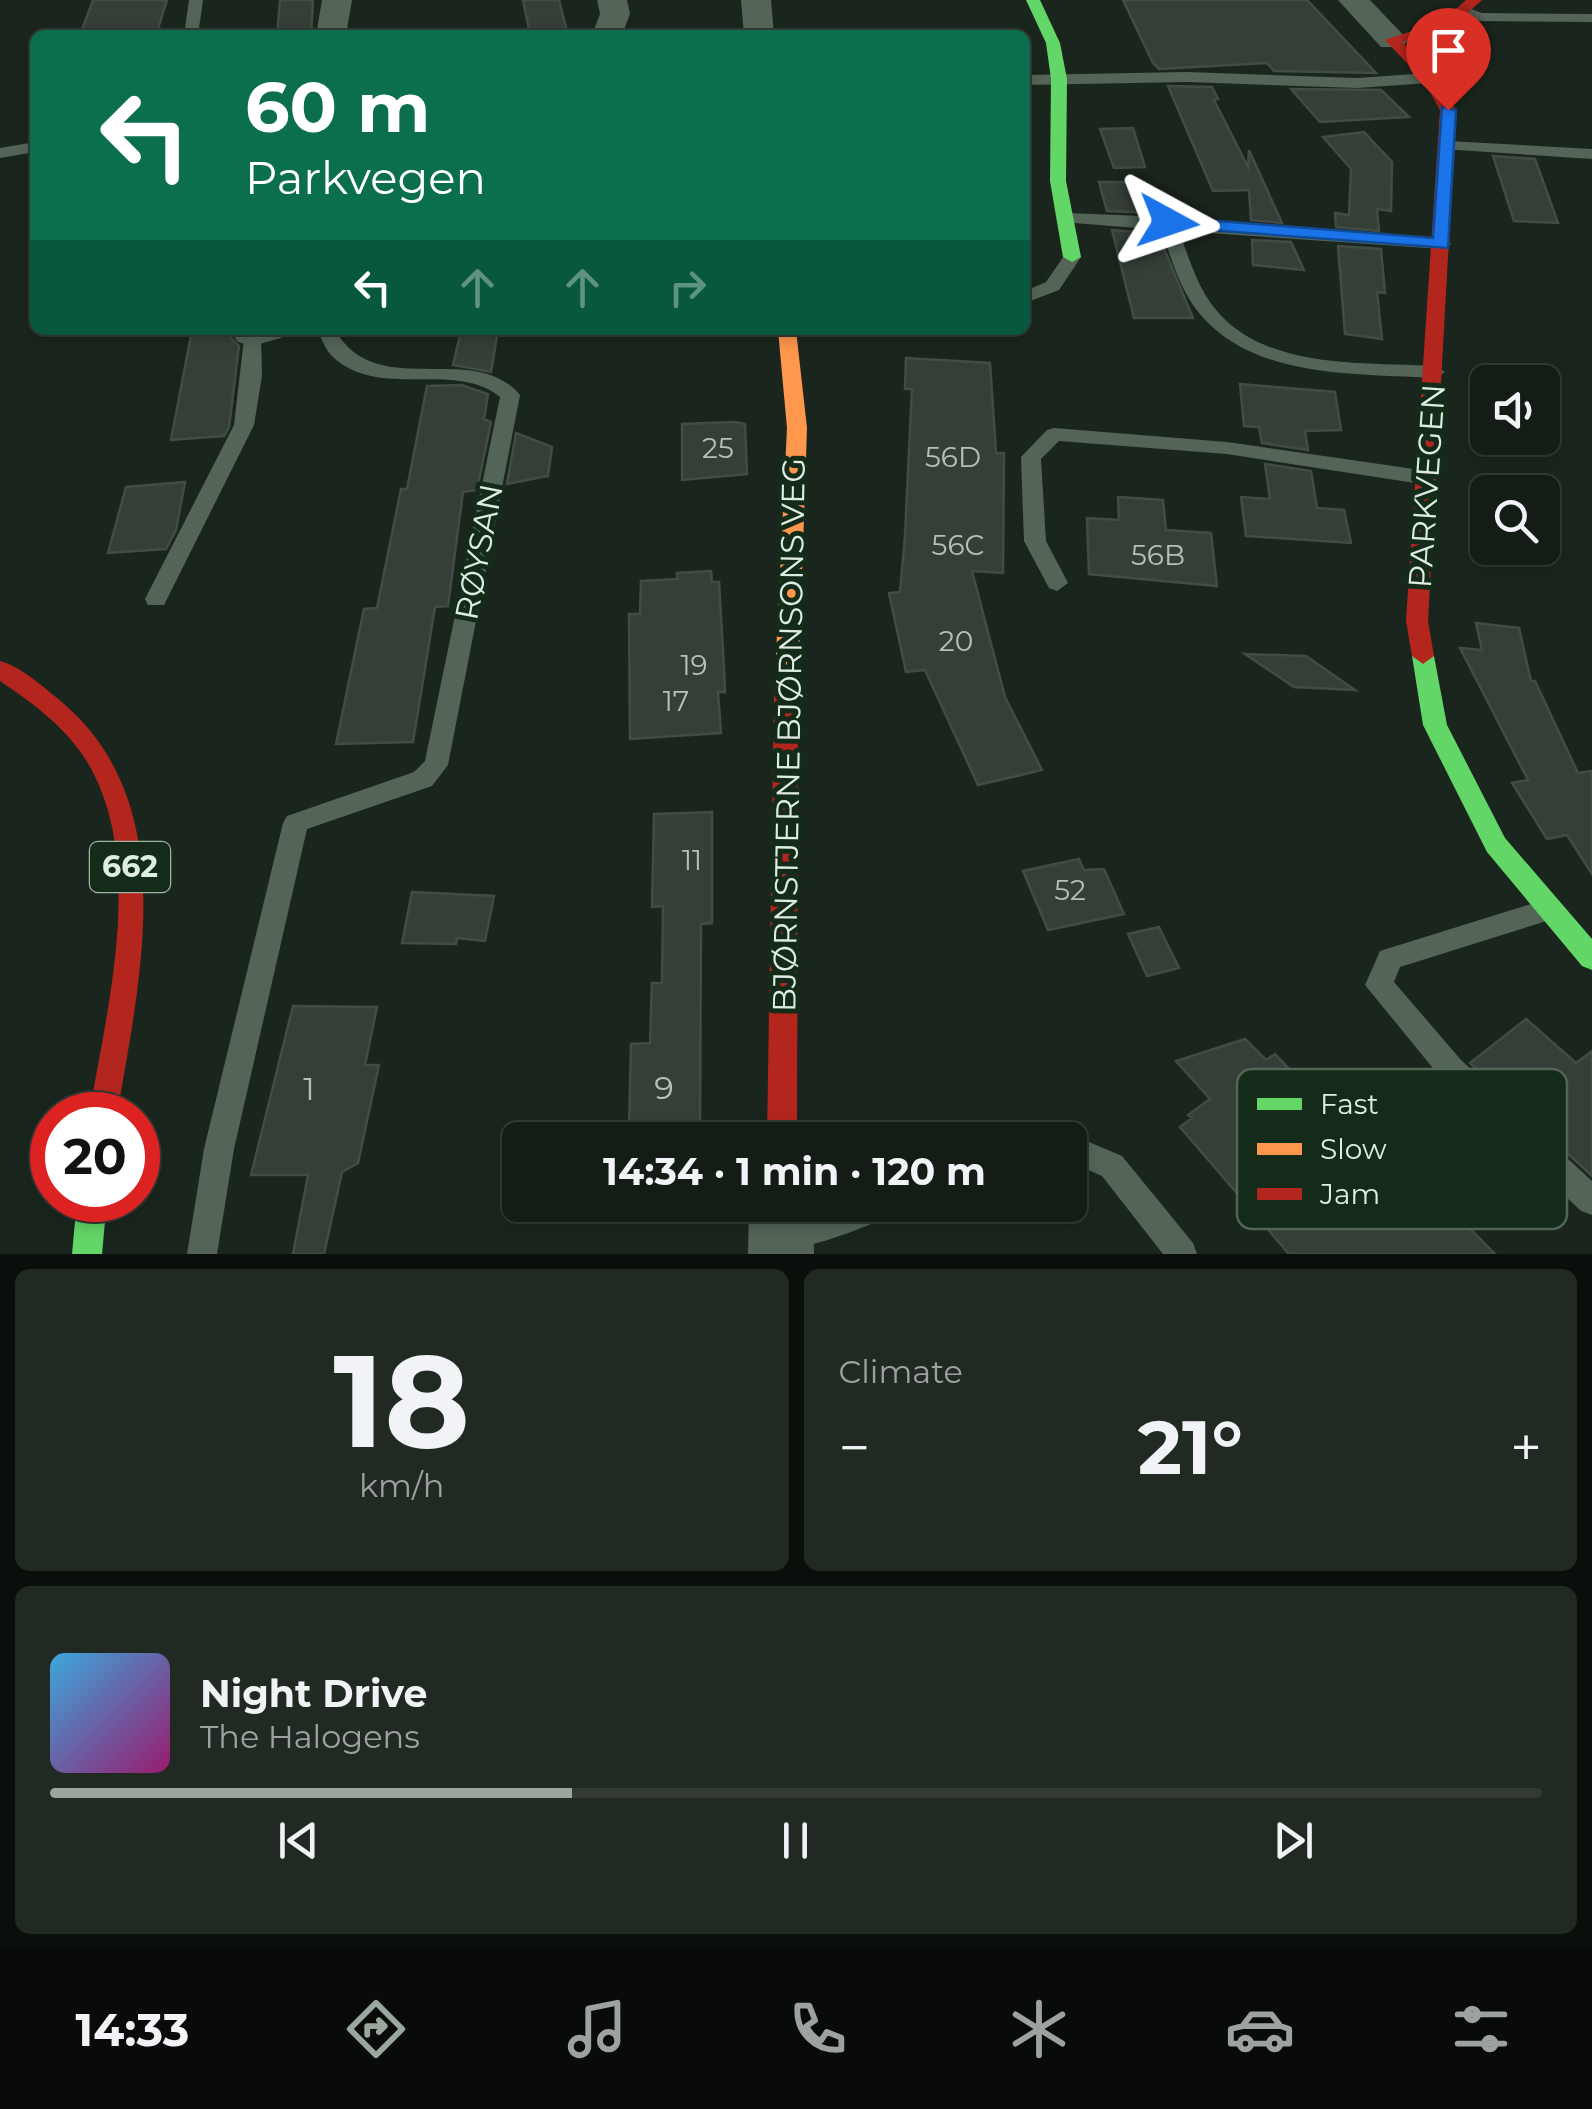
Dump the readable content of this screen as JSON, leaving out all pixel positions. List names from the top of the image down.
{
  "streets": {
    "main road": ["PARKVEGEN", "BJØRNSTJERNE BJØRNSONS VEG", "662"],
    "lane": ["RØYSAN"]
  },
  "house_numbers": [
    "25",
    "56D",
    "56C",
    "56B",
    "20",
    "19",
    "17",
    "11",
    "52",
    "9",
    "1"
  ],
  "legend": ["Fast", "Slow", "Jam"],
  "page": {
    "turn": ["60 m", "Parkvegen"],
    "limit": "20",
    "trip": "14:34 · 1 min · 120 m",
    "tile": [
      ["18", "km/h"],
      "Climate"
    ],
    "heat": ["−", "21°", "+"],
    "song": ["Night Drive", "The Halogens"],
    "tabs": "14:33"
  }
}
